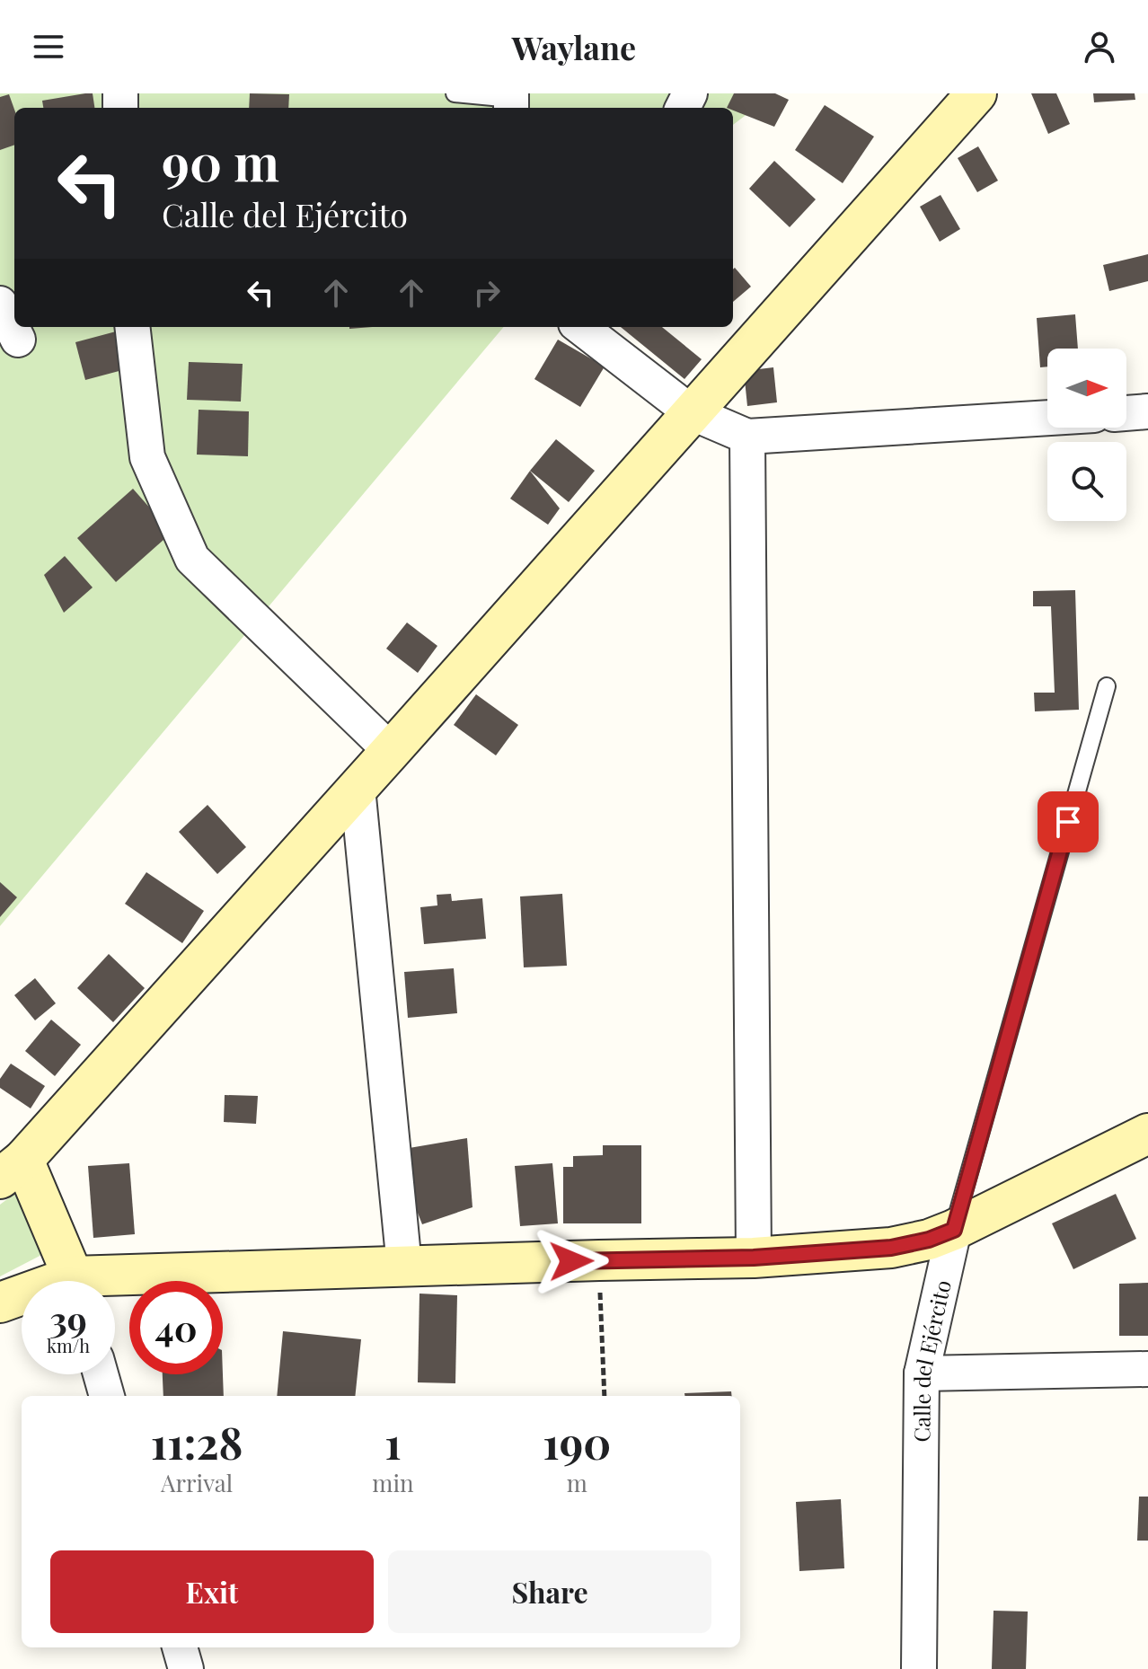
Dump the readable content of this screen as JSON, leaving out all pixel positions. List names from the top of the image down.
{
  "streets": {
    "street": ["Calle del Ejército"]
  },
  "north": "right",
  "page": {
    "header": "Waylane",
    "turn": ["90 m", "Calle del Ejército"],
    "speed": "39 km/h",
    "limit": "40",
    "eta": [
      "11:28",
      "Arrival",
      "1",
      "min",
      "190",
      "m"
    ],
    "buttons": ["Exit", "Share"]
  }
}
